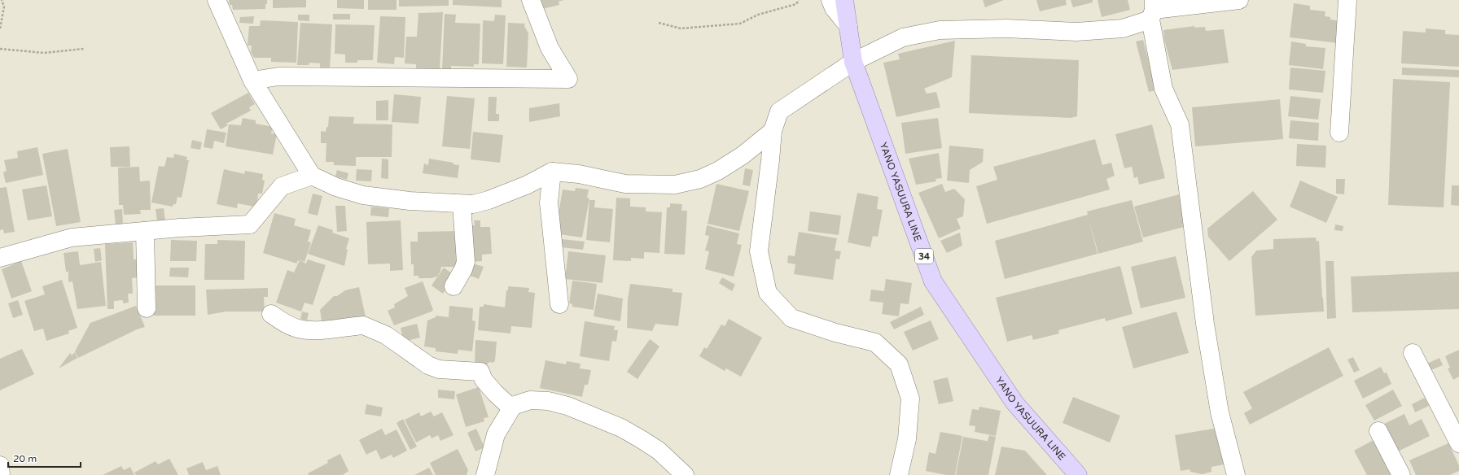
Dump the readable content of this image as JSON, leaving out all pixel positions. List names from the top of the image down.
{
  "streets": {
    "main road": ["YANO YASUURA LINE", "34"]
  },
  "scale_bar": "20 m"
}
